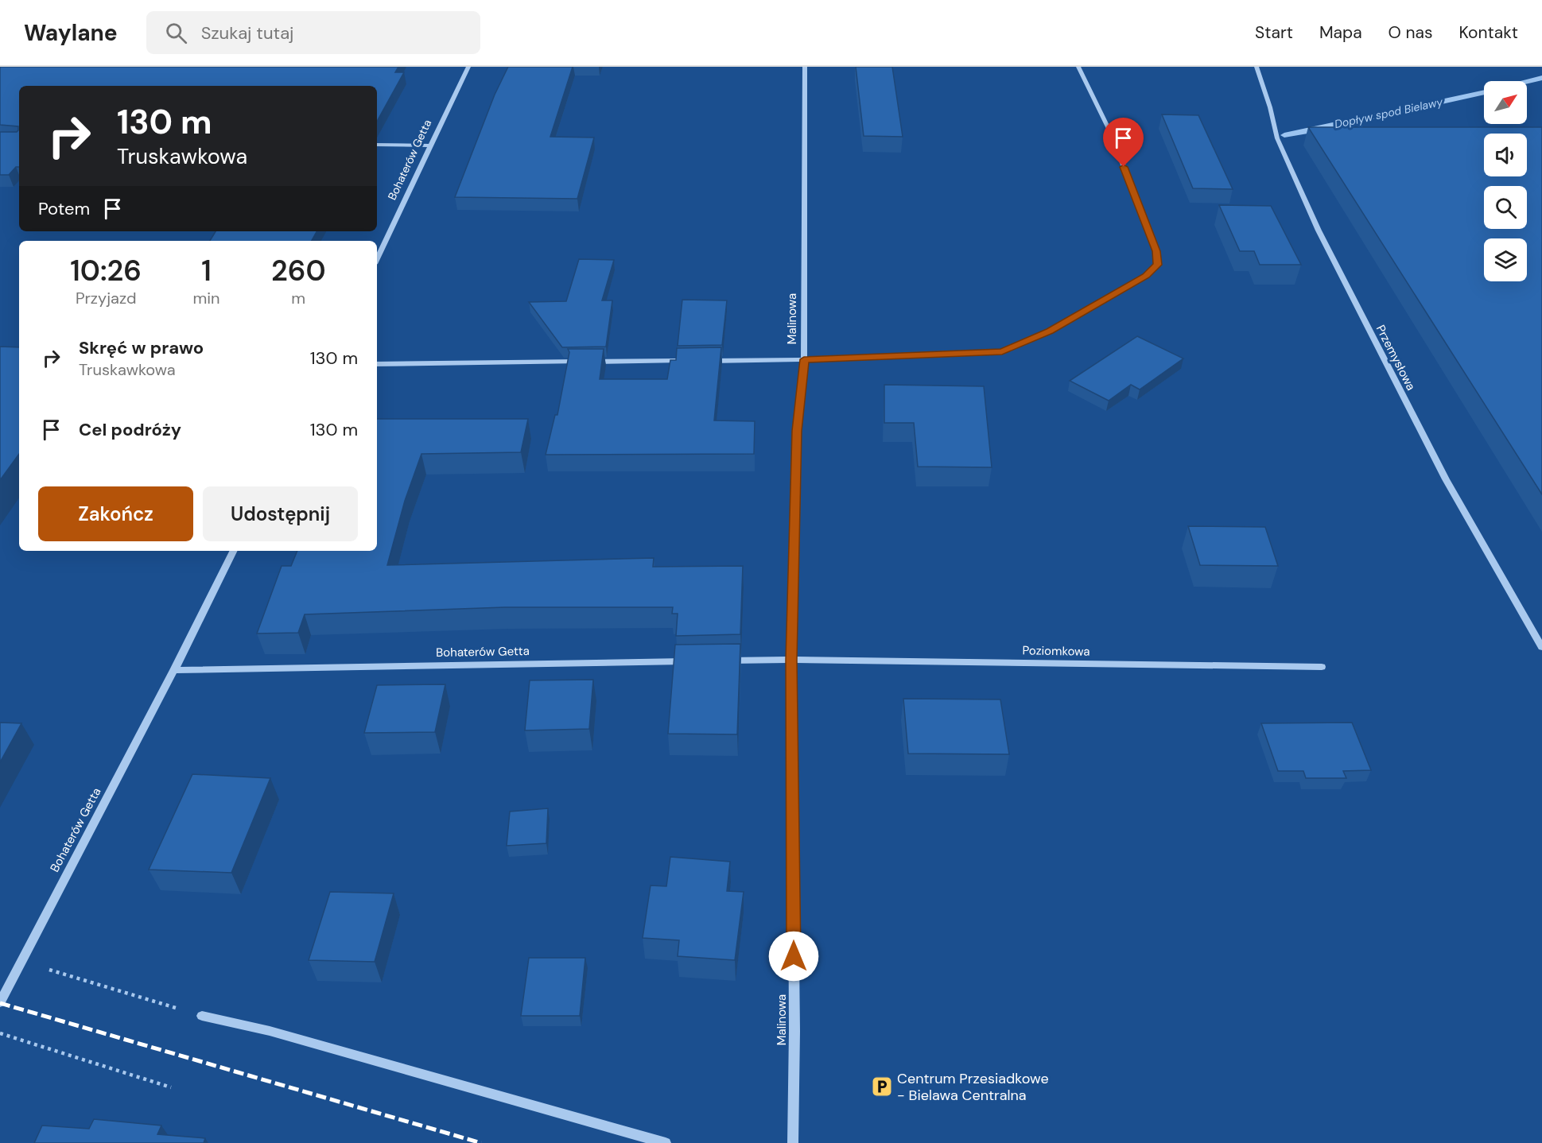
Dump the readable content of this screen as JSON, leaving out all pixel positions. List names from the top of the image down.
{
  "streets": {
    "street": [
      "Bohaterów Getta",
      "Malinowa",
      "Przemysłowa",
      "Poziomkowa"
    ]
  },
  "crossings": [
    ["Malinowa", "Poziomkowa"]
  ],
  "water": ["Dopływ spod Bielawy"],
  "places": {
    "parking": ["Centrum Przesiadkowe - Bielawa Centralna"]
  },
  "north": "top right",
  "page": {
    "header": "Waylane",
    "search": "Szukaj tutaj",
    "nav": [
      "Start",
      "Mapa",
      "O nas",
      "Kontakt"
    ],
    "turn": ["130 m", "Truskawkowa"],
    "then": "Potem",
    "eta": [
      "10:26",
      "Przyjazd",
      "1",
      "min",
      "260",
      "m"
    ],
    "list": [
      {
        "name": "Skręć w prawo",
        "note": "Truskawkowa",
        "value": "130 m"
      },
      {
        "name": "Cel podróży",
        "value": "130 m"
      }
    ],
    "buttons": ["Zakończ", "Udostępnij"]
  }
}
